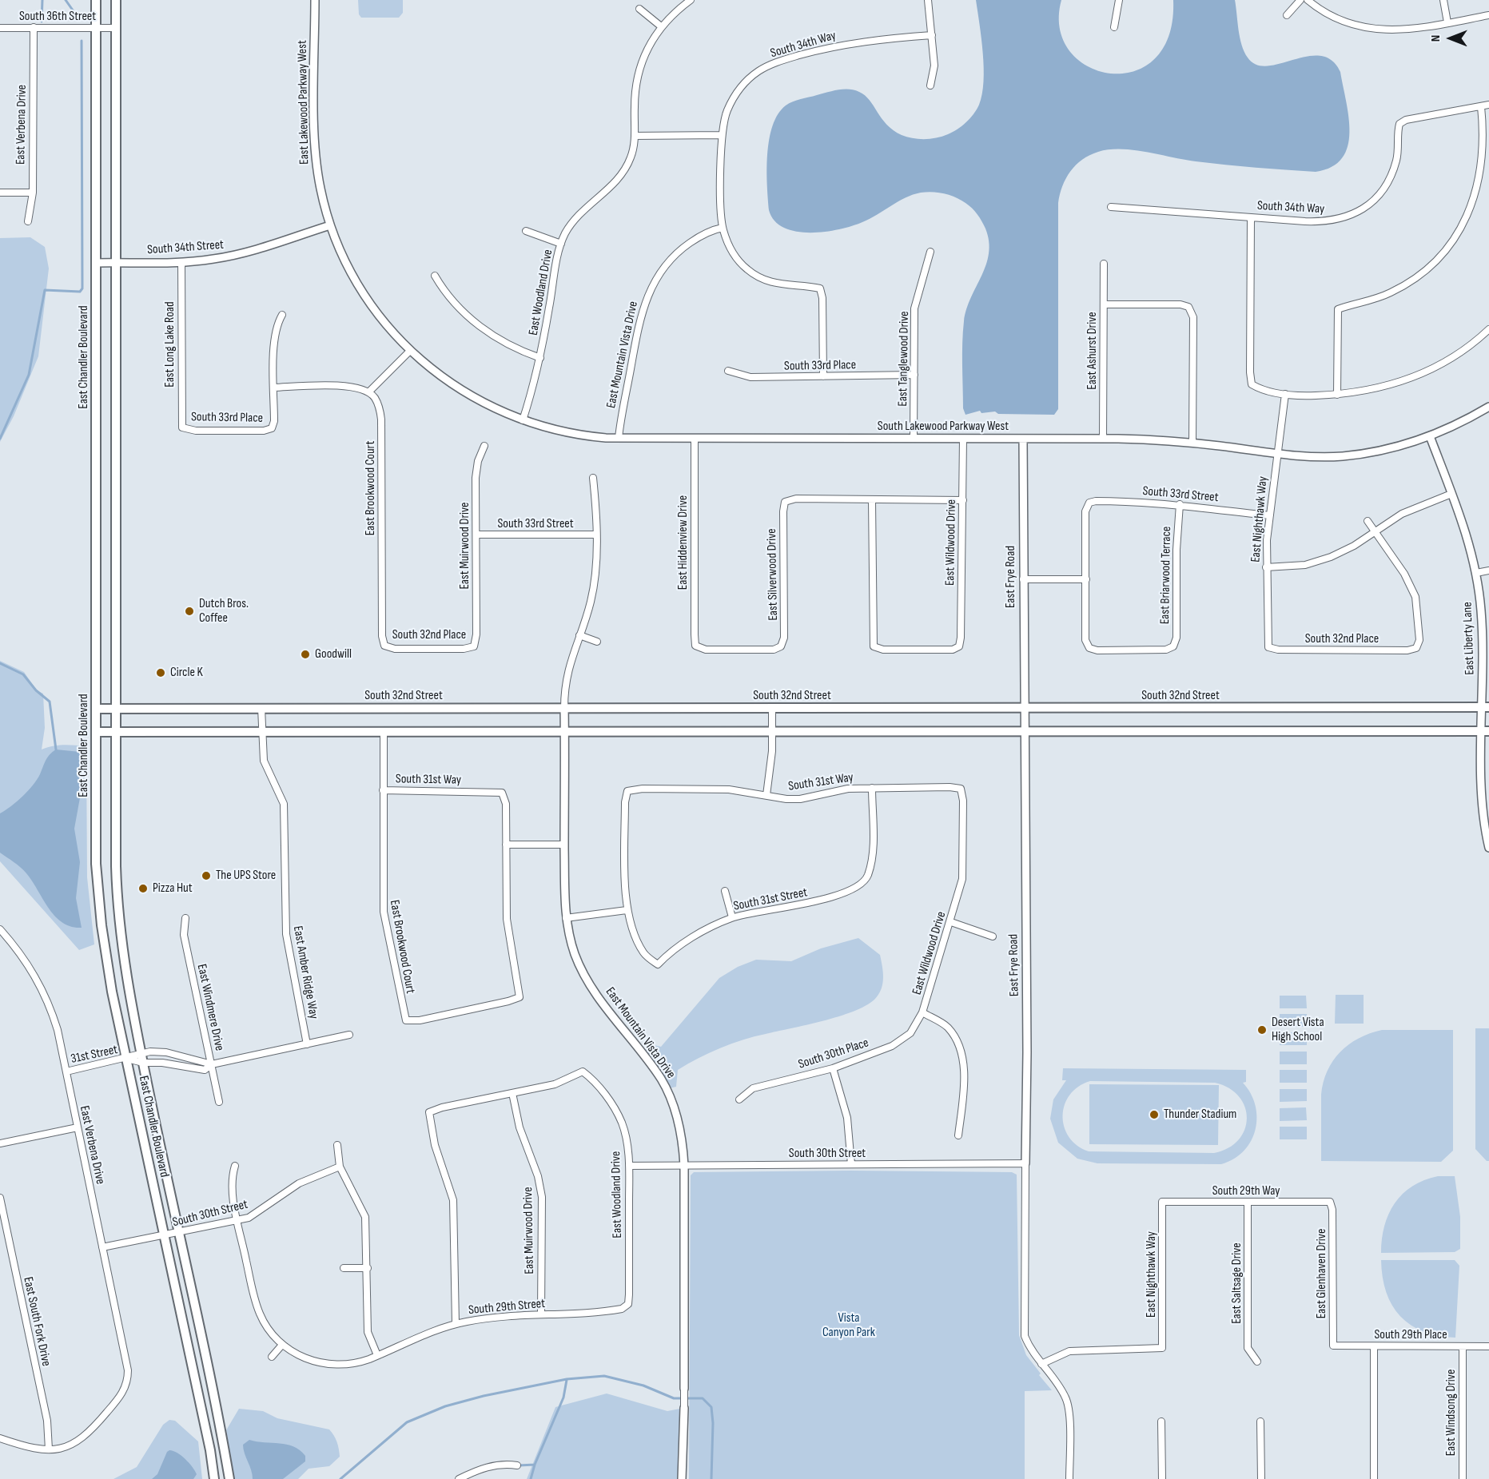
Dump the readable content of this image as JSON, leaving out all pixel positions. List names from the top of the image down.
{
  "streets": {
    "main road": ["East Chandler Boulevard", "South 32nd Street"],
    "street": [
      "South 36th Street",
      "South 34th Way",
      "East Lakewood Parkway West",
      "East Verbena Drive",
      "South 34th Street",
      "East Woodland Drive",
      "East Long Lake Road",
      "East Ashurst Drive",
      "East Mountain Vista Drive",
      "East Tanglewood Drive",
      "South 33rd Place",
      "South Lakewood Parkway West",
      "East Brookwood Court",
      "South 33rd Street",
      "East Nighthawk Way",
      "East Hiddenview Drive",
      "East Wildwood Drive",
      "East Muirwood Drive",
      "East Silverwood Drive",
      "East Briarwood Terrace",
      "East Frye Road",
      "South 32nd Place",
      "East Liberty Lane",
      "South 31st Way",
      "South 31st Street",
      "East Amber Ridge Way",
      "East Windmere Drive",
      "South 30th Place",
      "31st Street",
      "South 30th Street",
      "South 29th Way",
      "East Glenhaven Drive",
      "East Saltsage Drive",
      "South 29th Street",
      "East South Fork Drive",
      "South 29th Place",
      "East Windsong Drive"
    ]
  },
  "crossings": [
    ["South 36th Street", "East Verbena Drive"],
    ["South 36th Street", "East Chandler Boulevard"],
    ["East Lakewood Parkway West", "South 34th Street"],
    ["East Lakewood Parkway West", "South Lakewood Parkway West"],
    ["East Verbena Drive", "31st Street"],
    ["East Verbena Drive", "South 30th Street"],
    ["East Verbena Drive", "East South Fork Drive"],
    ["South 34th Street", "East Long Lake Road"],
    ["South 34th Street", "East Chandler Boulevard"],
    ["East Woodland Drive", "South Lakewood Parkway West"],
    ["East Woodland Drive", "East Muirwood Drive"],
    ["East Woodland Drive", "South 30th Street"],
    ["East Woodland Drive", "South 29th Street"],
    ["East Long Lake Road", "South 33rd Place"],
    ["East Ashurst Drive", "South Lakewood Parkway West"],
    ["East Mountain Vista Drive", "South Lakewood Parkway West"],
    ["East Mountain Vista Drive", "South 33rd Street"],
    ["East Mountain Vista Drive", "South 32nd Street"],
    ["East Mountain Vista Drive", "South 30th Street"],
    ["East Chandler Boulevard", "South 32nd Street"],
    ["East Chandler Boulevard", "31st Street"],
    ["East Chandler Boulevard", "South 30th Street"],
    ["East Tanglewood Drive", "South 33rd Place"],
    ["East Tanglewood Drive", "South Lakewood Parkway West"],
    ["South Lakewood Parkway West", "East Nighthawk Way"],
    ["South Lakewood Parkway West", "East Hiddenview Drive"],
    ["South Lakewood Parkway West", "East Wildwood Drive"],
    ["South Lakewood Parkway West", "East Frye Road"],
    ["South Lakewood Parkway West", "East Liberty Lane"],
    ["East Brookwood Court", "South 32nd Place"],
    ["East Brookwood Court", "South 31st Way"],
    ["South 33rd Street", "East Nighthawk Way"],
    ["South 33rd Street", "East Muirwood Drive"],
    ["South 33rd Street", "East Briarwood Terrace"],
    ["East Nighthawk Way", "East Frye Road"],
    ["East Nighthawk Way", "South 32nd Place"],
    ["East Nighthawk Way", "South 29th Way"],
    ["East Hiddenview Drive", "East Silverwood Drive"],
    ["East Wildwood Drive", "East Silverwood Drive"],
    ["East Wildwood Drive", "South 31st Way"],
    ["East Wildwood Drive", "South 30th Place"],
    ["East Muirwood Drive", "South 32nd Place"],
    ["East Muirwood Drive", "South 29th Street"],
    ["East Frye Road", "South 32nd Street"],
    ["East Frye Road", "South 30th Street"],
    ["East Liberty Lane", "South 32nd Street"],
    ["South 32nd Street", "East Amber Ridge Way"],
    ["South 31st Way", "South 31st Street"],
    ["South 29th Way", "East Glenhaven Drive"],
    ["South 29th Way", "East Saltsage Drive"],
    ["East Glenhaven Drive", "South 29th Place"],
    ["South 29th Place", "East Windsong Drive"]
  ],
  "parks": ["Vista Canyon Park"],
  "places": [
    "Dutch Bros. Coffee",
    "Goodwill",
    "Circle K",
    "The UPS Store",
    "Pizza Hut",
    "Desert Vista High School",
    "Thunder Stadium"
  ],
  "north": "left"
}
